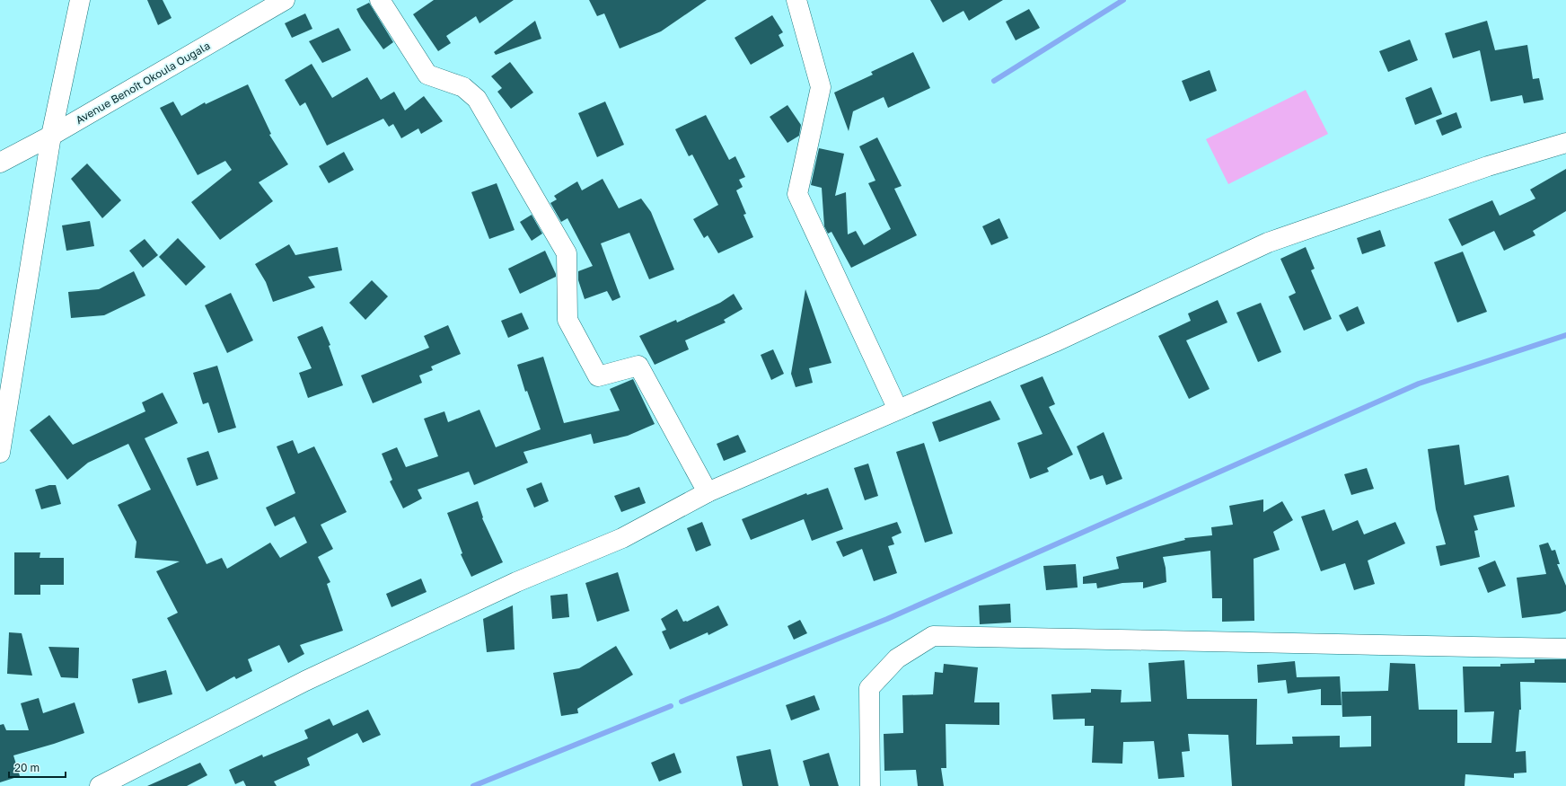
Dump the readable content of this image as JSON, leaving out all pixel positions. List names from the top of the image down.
{
  "streets": {
    "street": ["Avenue Benoît Okoula Ougala"]
  },
  "scale_bar": "20 m"
}
